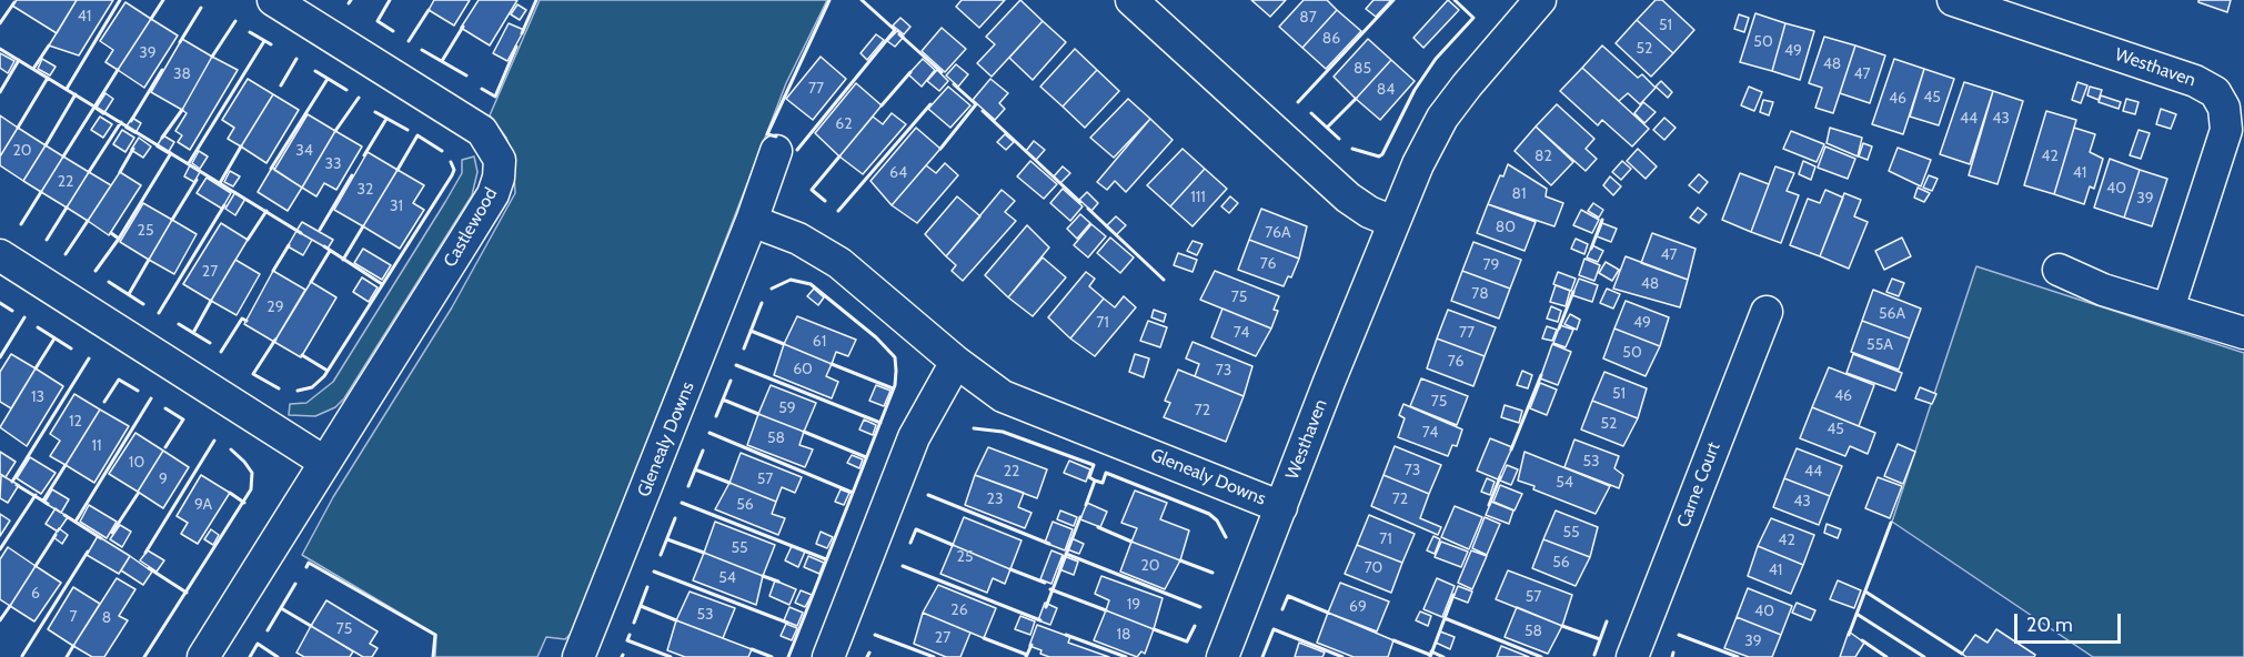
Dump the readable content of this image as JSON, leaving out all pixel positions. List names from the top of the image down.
{
  "streets": {
    "street": [
      "Westhaven",
      "Castlewood",
      "Glenealy Downs",
      "Carne Court"
    ]
  },
  "crossings": [
    ["Westhaven", "Glenealy Downs"]
  ],
  "house_numbers": [
    "41",
    "87",
    "51",
    "86",
    "50",
    "52",
    "49",
    "39",
    "48",
    "85",
    "38",
    "47",
    "77",
    "84",
    "45",
    "46",
    "44",
    "43",
    "62",
    "20",
    "34",
    "82",
    "42",
    "33",
    "64",
    "41",
    "22",
    "40",
    "32",
    "81",
    "111",
    "39",
    "31",
    "80",
    "25",
    "76A",
    "47",
    "76",
    "79",
    "27",
    "48",
    "78",
    "75",
    "29",
    "56A",
    "71",
    "49",
    "74",
    "77",
    "61",
    "55A",
    "50",
    "76",
    "60",
    "73",
    "51",
    "46",
    "13",
    "75",
    "59",
    "72",
    "12",
    "52",
    "45",
    "74",
    "58",
    "11",
    "53",
    "10",
    "73",
    "22",
    "44",
    "9",
    "57",
    "54",
    "23",
    "72",
    "43",
    "9A",
    "56",
    "55",
    "71",
    "42",
    "55",
    "25",
    "56",
    "20",
    "70",
    "41",
    "54",
    "6",
    "57",
    "19",
    "69",
    "26",
    "40",
    "53",
    "7",
    "8",
    "75",
    "58",
    "18",
    "27",
    "39"
  ],
  "scale_bar": "20 m"
}
